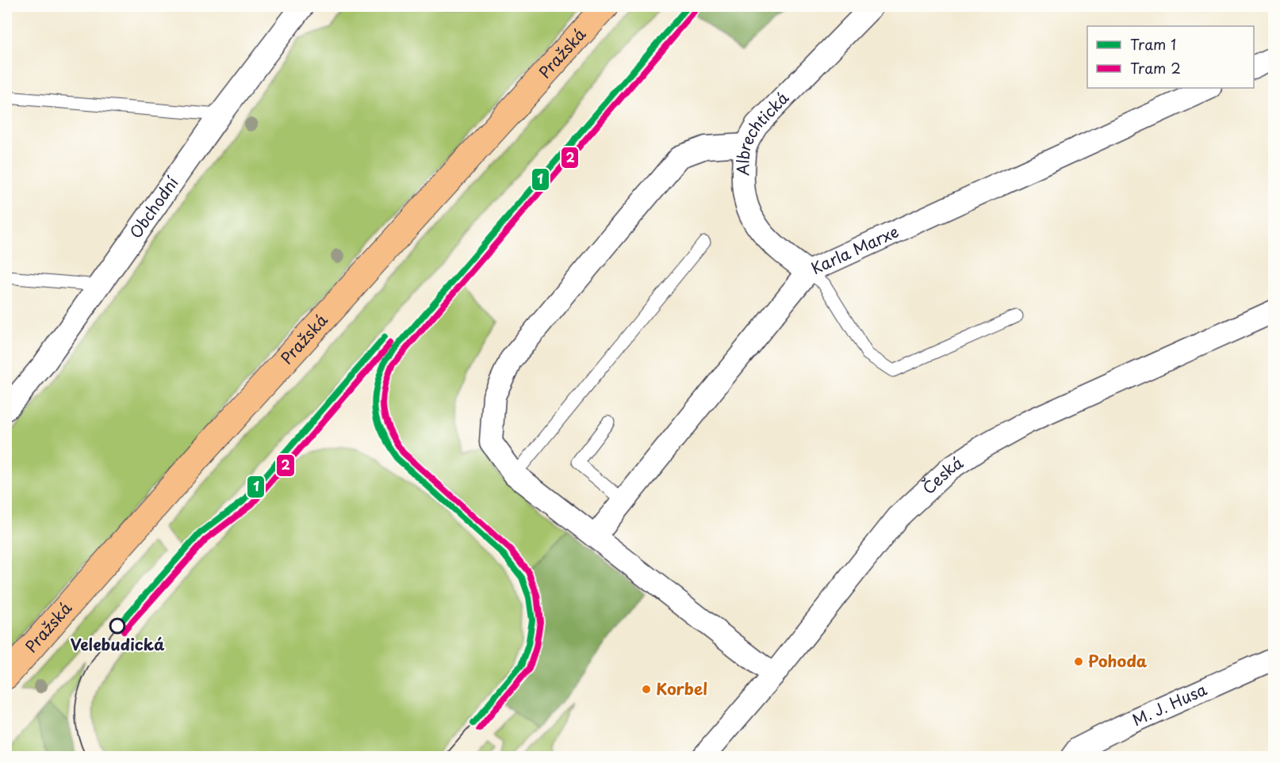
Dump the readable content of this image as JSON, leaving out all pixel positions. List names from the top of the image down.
{
  "streets": {
    "main road": ["Pražská"],
    "street": [
      "Albrechtická",
      "Obchodní",
      "Karla Marxe",
      "Česká",
      "M. J. Husa"
    ]
  },
  "crossings": [
    ["Albrechtická", "Karla Marxe"]
  ],
  "places": ["Velebudická", "Pohoda", "Korbel"],
  "lines": ["tram line 1", "tram line 2"],
  "legend": ["Tram 1", "Tram 2"]
}
